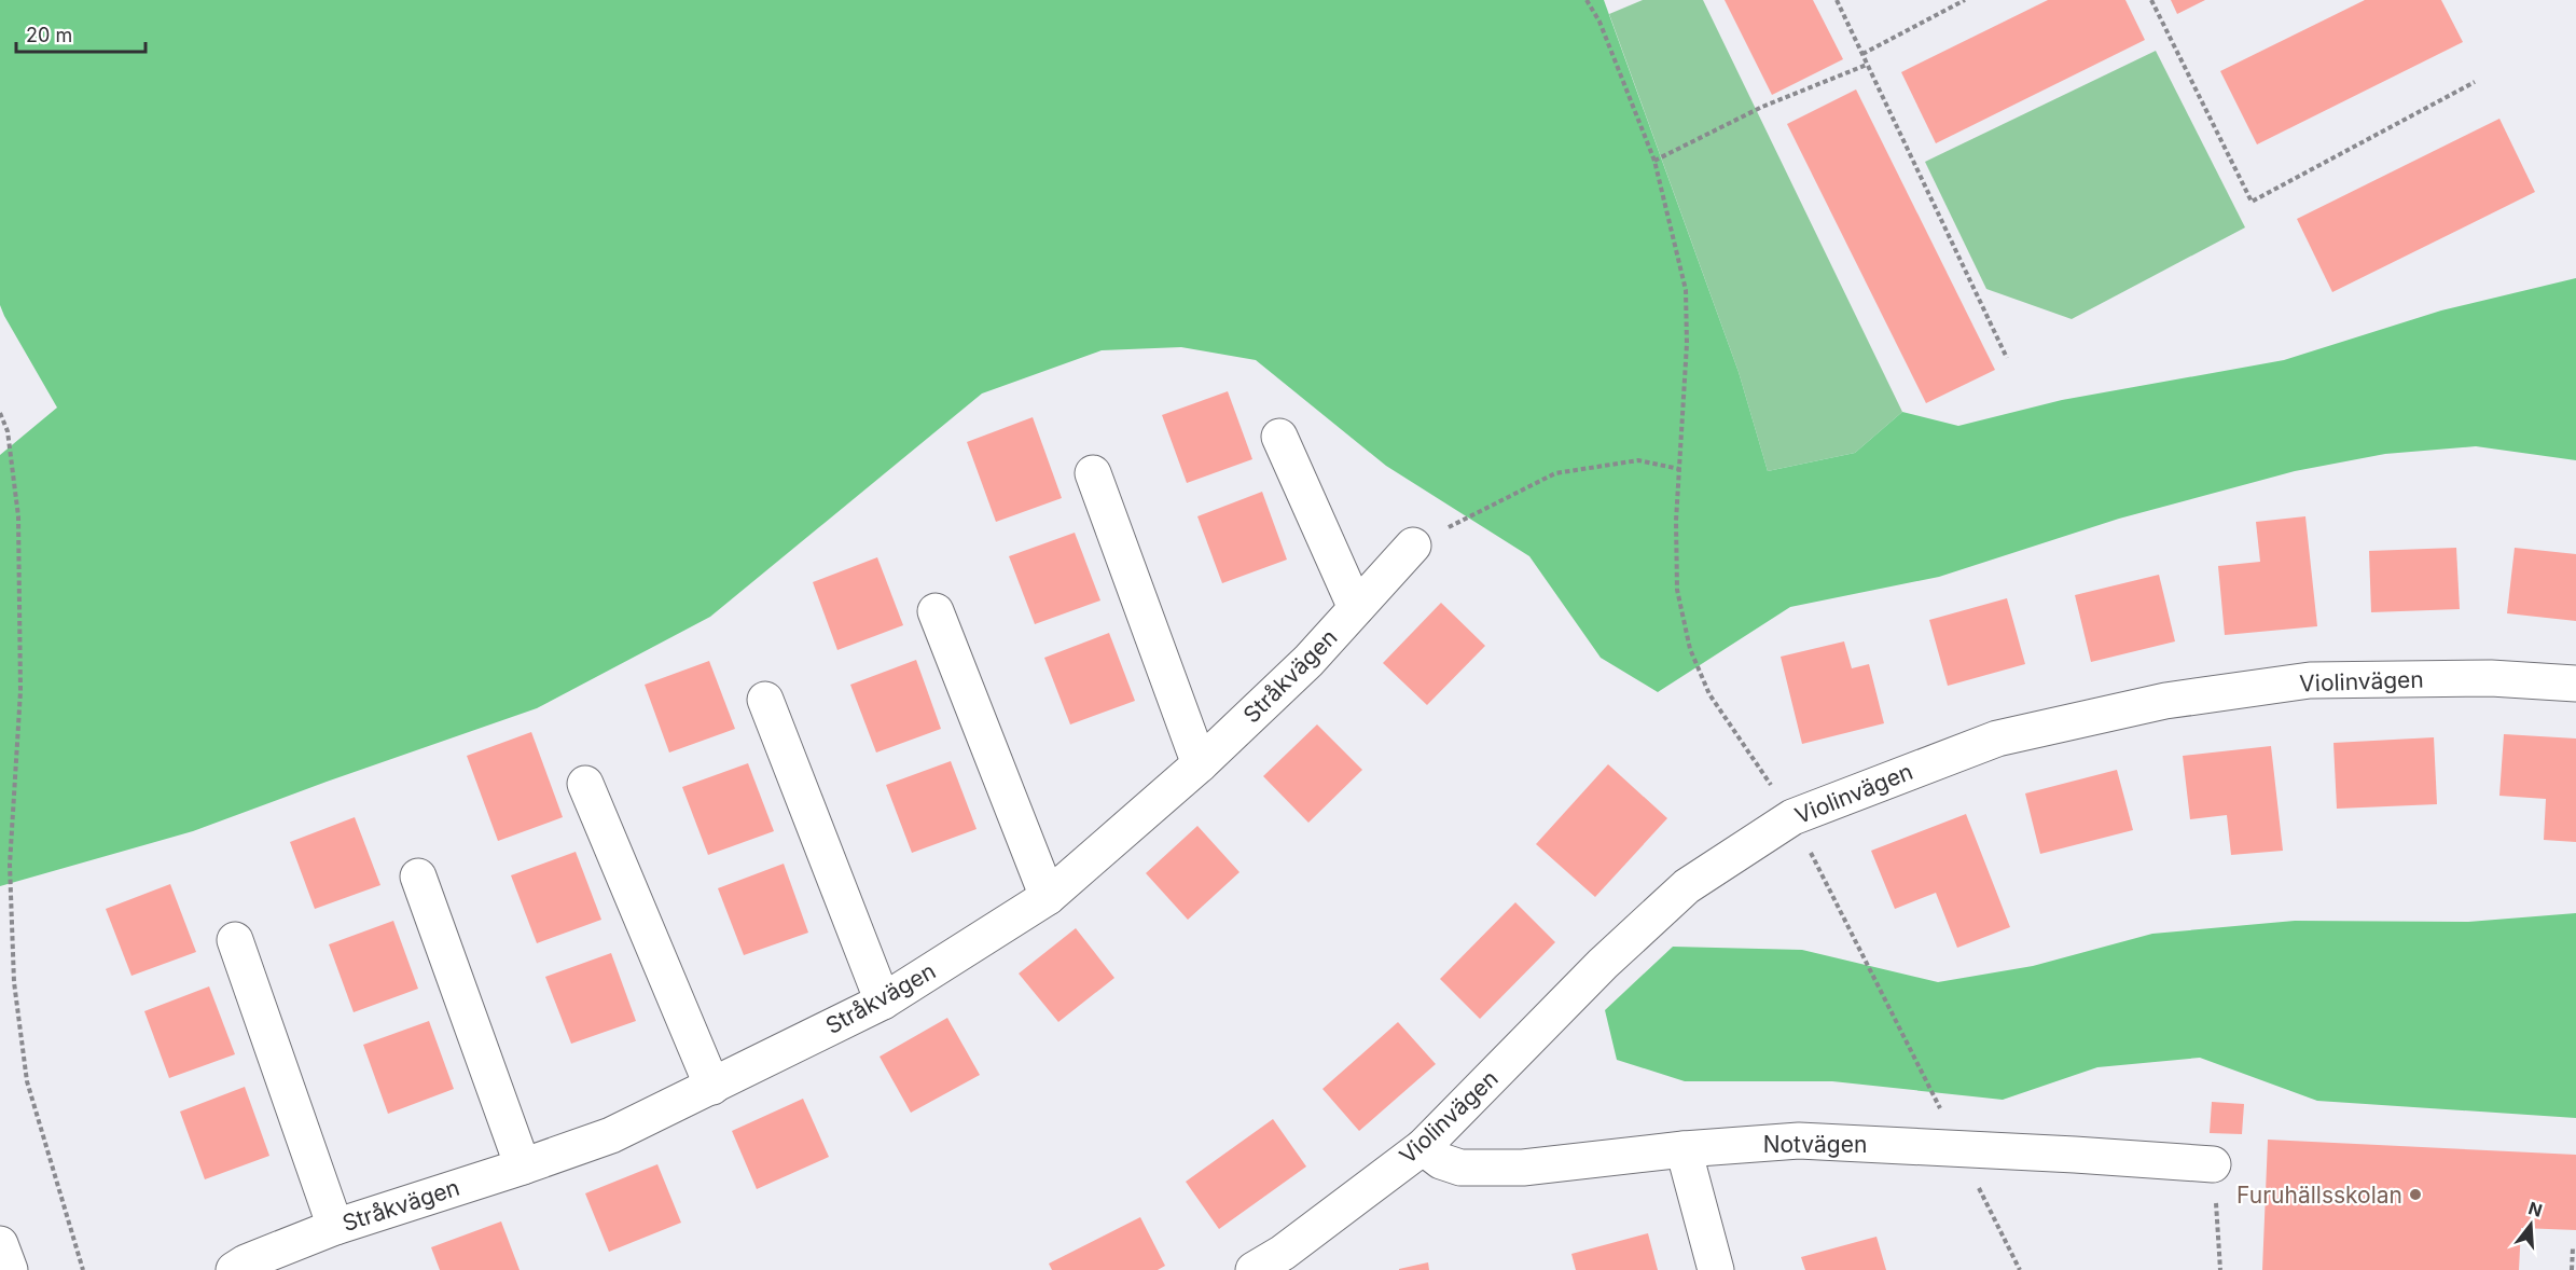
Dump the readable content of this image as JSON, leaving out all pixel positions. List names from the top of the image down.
{
  "streets": {
    "street": ["Stråkvägen", "Violinvägen", "Notvägen"]
  },
  "crossings": [
    ["Violinvägen", "Notvägen"]
  ],
  "places": ["Furuhällsskolan"],
  "scale_bar": "20 m",
  "north": "top"
}
